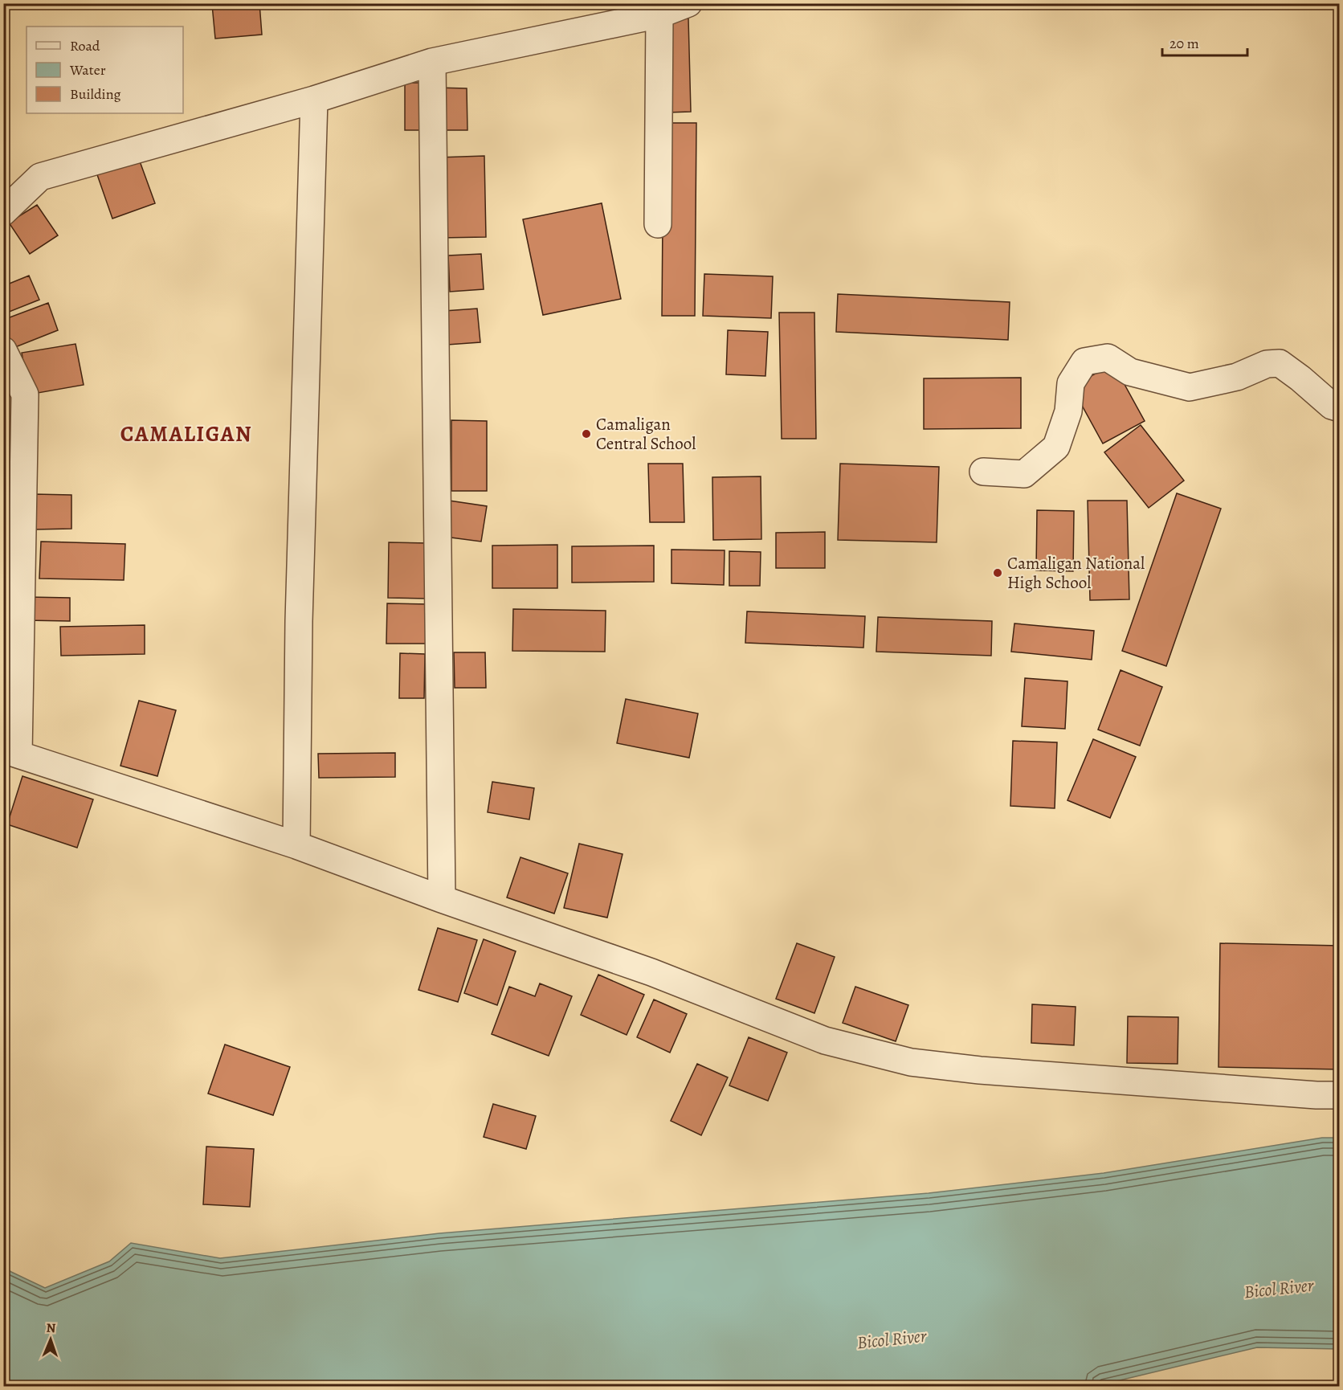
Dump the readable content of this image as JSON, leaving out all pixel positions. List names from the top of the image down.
{
  "districts": ["CAMALIGAN"],
  "water": ["Bicol River"],
  "places": ["Camaligan Central School", "Camaligan National High School"],
  "legend": ["Road", "Water", "Building"],
  "scale_bar": "20 m",
  "north": "top"
}
